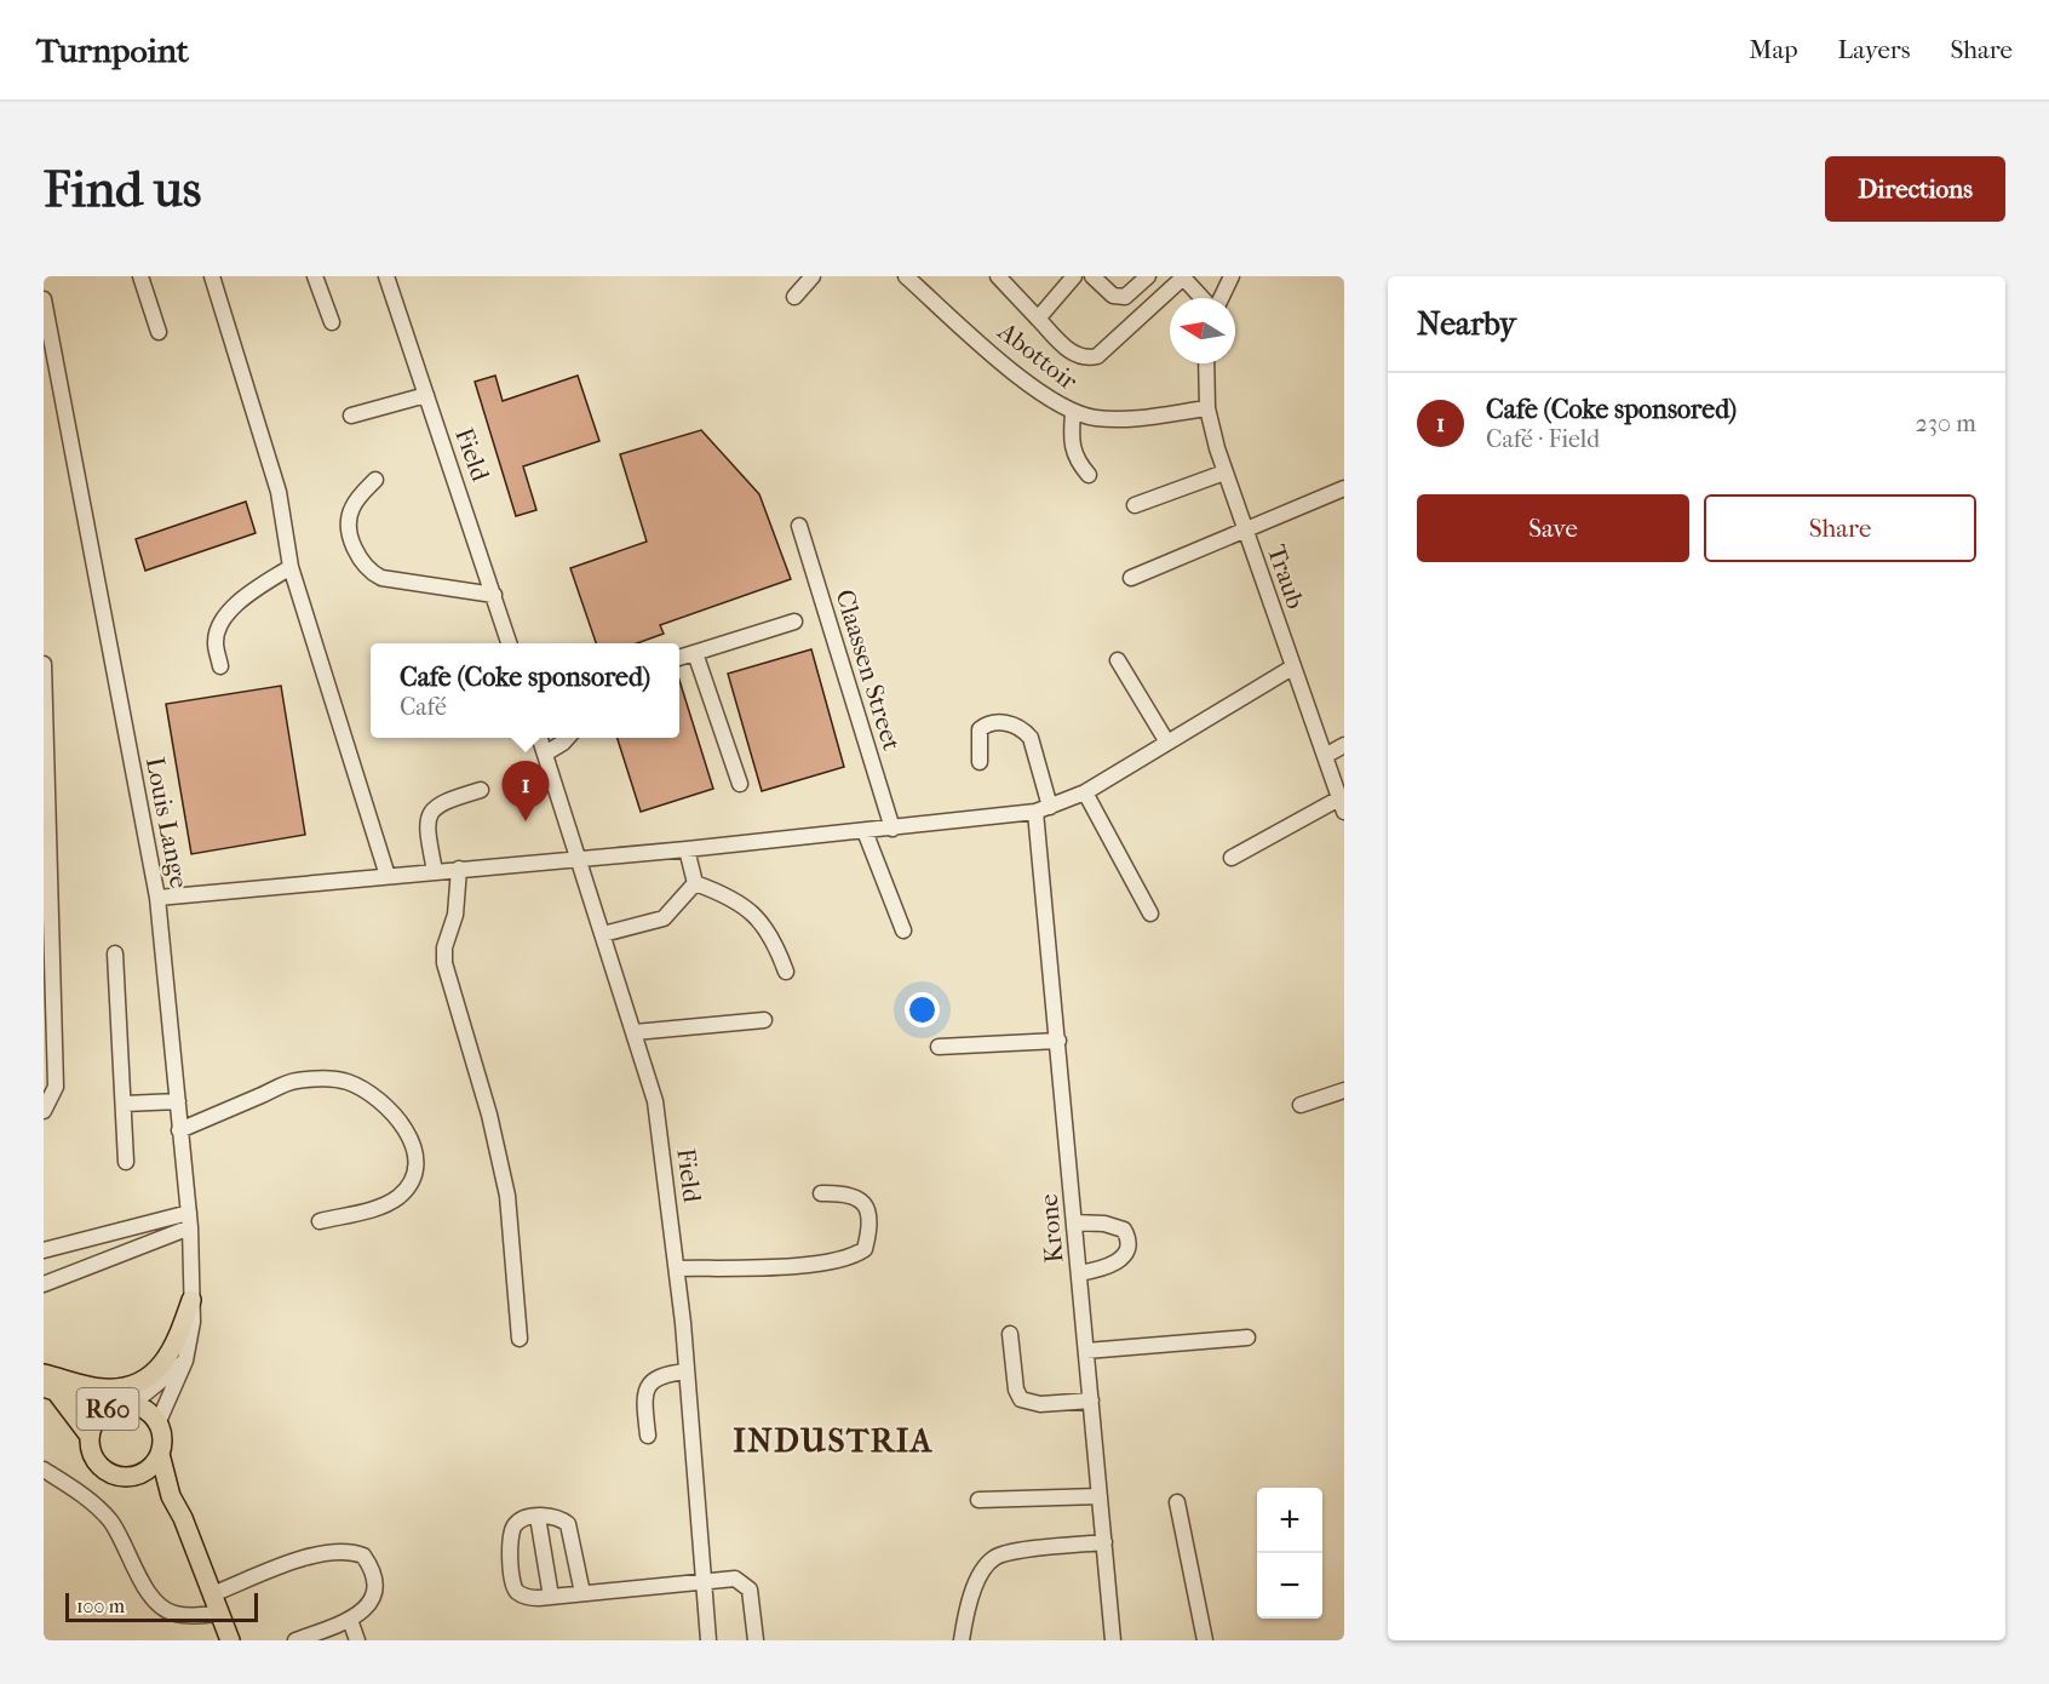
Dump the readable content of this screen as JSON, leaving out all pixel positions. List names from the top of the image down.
{
  "streets": {
    "main road": ["R60"],
    "street": [
      "Abottoir",
      "Field",
      "Traub",
      "Claassen Street",
      "Louis Lange",
      "Krone"
    ]
  },
  "crossings": [
    ["Abottoir", "Traub"],
    ["Louis Lange", "R60"]
  ],
  "districts": ["INDUSTRIA"],
  "scale_bar": "100 m",
  "north": "left",
  "page": {
    "header": "Turnpoint",
    "nav": ["Map", "Layers", "Share"],
    "buttons": [
      "Directions",
      ["Save", "Share"]
    ],
    "title": "Find us",
    "heading": "Nearby",
    "list": [
      {
        "mark": "1",
        "name": "Cafe (Coke sponsored)",
        "note": "Café · Field",
        "value": "230 m"
      }
    ],
    "popup": ["Cafe (Coke sponsored)", "Café"],
    "pins": "1",
    "map_buttons": ["+", "−"],
    "scale": "100 m"
  }
}
